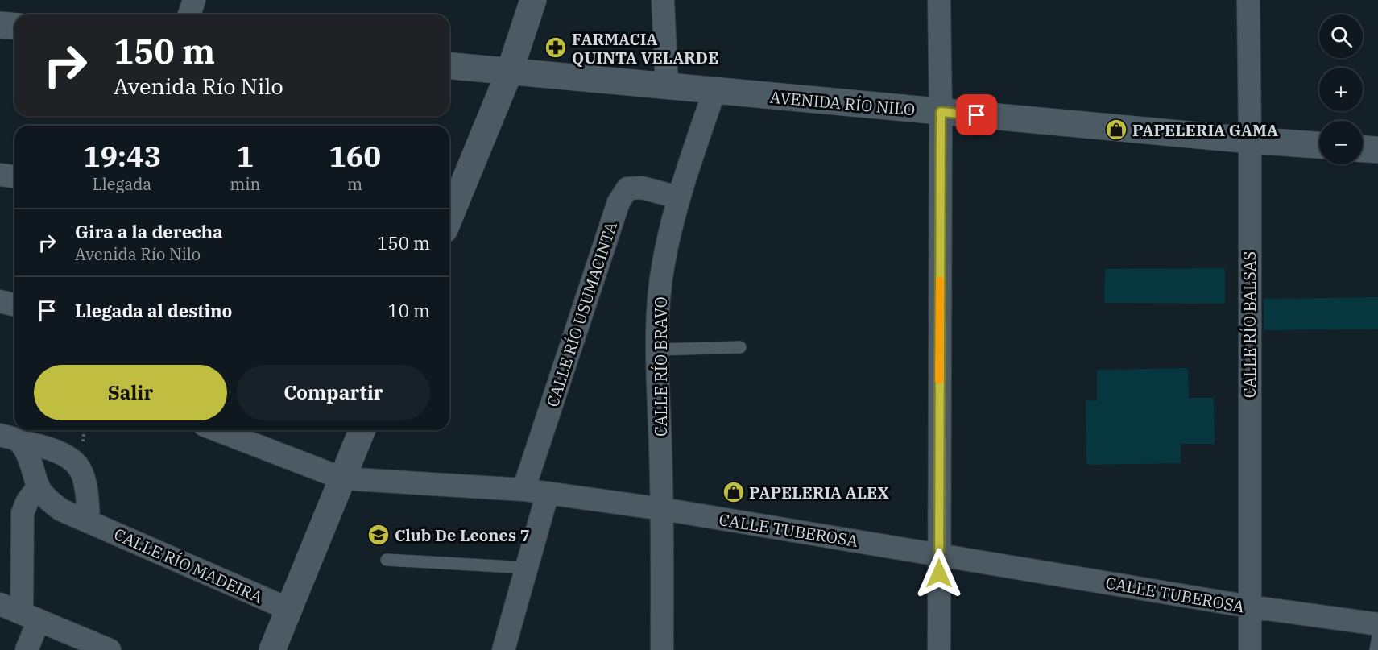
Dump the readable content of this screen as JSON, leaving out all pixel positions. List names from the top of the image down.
{
  "streets": {
    "street": [
      "AVENIDA RÍO NILO",
      "CALLE RÍO USUMACINTA",
      "CALLE RÍO BALSAS",
      "CALLE RÍO BRAVO",
      "CALLE TUBEROSA",
      "CALLE RÍO MADEIRA"
    ]
  },
  "crossings": [
    ["AVENIDA RÍO NILO", "CALLE RÍO BALSAS"],
    ["AVENIDA RÍO NILO", "CALLE RÍO BRAVO"],
    ["CALLE RÍO USUMACINTA", "CALLE RÍO BRAVO"],
    ["CALLE RÍO USUMACINTA", "CALLE TUBEROSA"],
    ["CALLE RÍO BALSAS", "CALLE TUBEROSA"],
    ["CALLE RÍO BRAVO", "CALLE TUBEROSA"]
  ],
  "places": {
    "pharmacy": ["FARMACIA QUINTA VELARDE"],
    "shop": ["PAPELERIA GAMA", "PAPELERIA ALEX"],
    "school or university": ["Club De Leones 7"]
  },
  "page": {
    "map_buttons": ["+", "−"],
    "turn": ["150 m", "Avenida Río Nilo"],
    "eta": [
      "19:43",
      "Llegada",
      "1",
      "min",
      "160",
      "m"
    ],
    "list": [
      {
        "name": "Gira a la derecha",
        "note": "Avenida Río Nilo",
        "value": "150 m"
      },
      {
        "name": "Llegada al destino",
        "value": "10 m"
      }
    ],
    "buttons": ["Salir", "Compartir"]
  }
}
